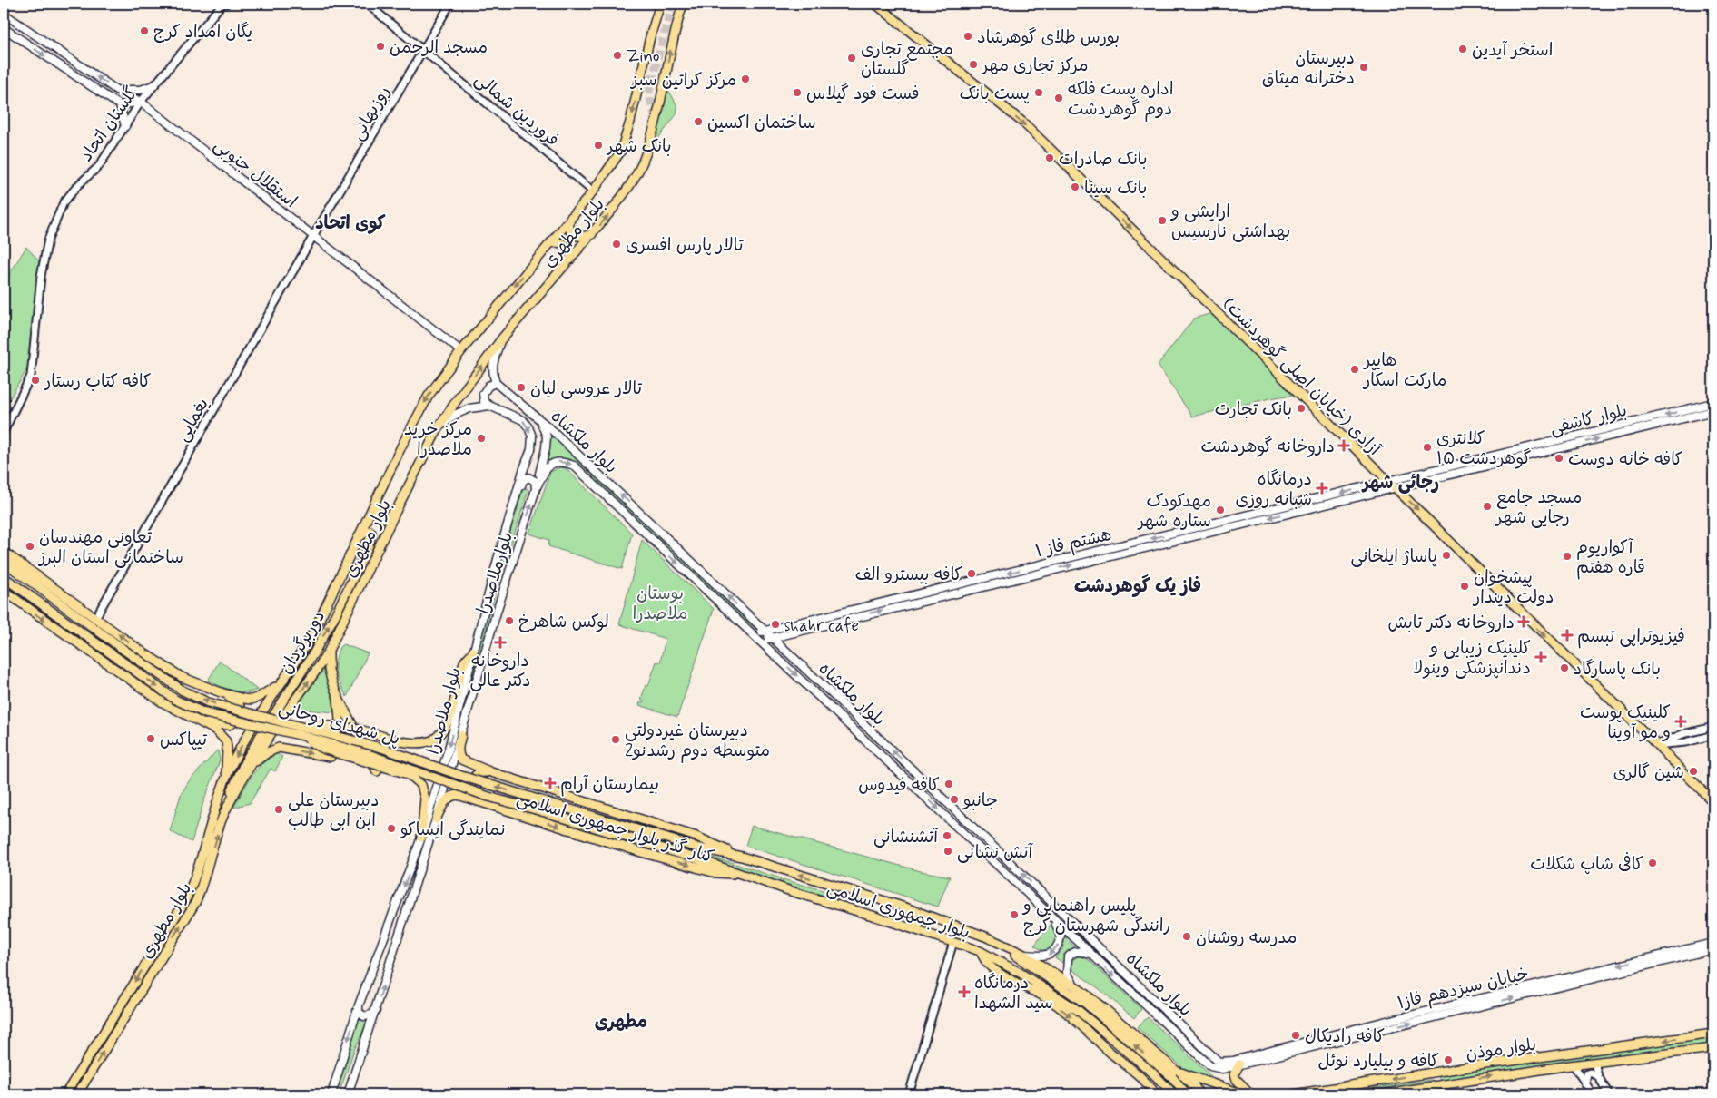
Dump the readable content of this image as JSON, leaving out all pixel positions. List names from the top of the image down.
{
  "streets": {
    "main road": [
      "استقلال جنوبی",
      "بلوار مطهری",
      "آزادی (خیابان اصلی گوهردشت)",
      "بلوار کاشفی",
      "بلوار ملکشاه",
      "هشتم فاز ۱",
      "بلوارملاصدرا",
      "دوربرگردان",
      "بلوار ملاصدرا",
      "پل شهدای روحانی",
      "کنار گذر بلوار جمهوری اسلامی",
      "بلوار جمهوری اسلامی",
      "خیابان سیزدهم فاز۱",
      "بلوار موذن"
    ],
    "street": [
      "فروردین شمالی",
      "روزبهانی",
      "گلستان اتحاد",
      "یغمایی"
    ]
  },
  "crossings": [
    ["فروردین شمالی", "روزبهانی"],
    ["فروردین شمالی", "بلوار مطهری"],
    ["روزبهانی", "استقلال جنوبی"],
    ["روزبهانی", "یغمایی"],
    ["گلستان اتحاد", "استقلال جنوبی"],
    ["استقلال جنوبی", "بلوار مطهری"],
    ["استقلال جنوبی", "یغمایی"],
    ["بلوار مطهری", "دوربرگردان"],
    ["بلوار مطهری", "بلوار ملاصدرا"],
    ["آزادی (خیابان اصلی گوهردشت)", "بلوار کاشفی"],
    ["آزادی (خیابان اصلی گوهردشت)", "هشتم فاز ۱"],
    ["بلوار کاشفی", "هشتم فاز ۱"],
    ["بلوار ملکشاه", "هشتم فاز ۱"],
    ["بلوار ملکشاه", "بلوارملاصدرا"],
    ["بلوار ملکشاه", "خیابان سیزدهم فاز۱"],
    ["بلوارملاصدرا", "بلوار ملاصدرا"],
    ["بلوارملاصدرا", "کنار گذر بلوار جمهوری اسلامی"],
    ["بلوار ملاصدرا", "کنار گذر بلوار جمهوری اسلامی"],
    ["پل شهدای روحانی", "بلوار جمهوری اسلامی"],
    ["کنار گذر بلوار جمهوری اسلامی", "بلوار جمهوری اسلامی"]
  ],
  "one_way": ["آزادی (خیابان اصلی گوهردشت)", "بلوارملاصدرا", "دوربرگردان"],
  "districts": [
    "کوی اتحاد",
    "رجائی شهر",
    "فاز یک گوهردشت",
    "مطهری"
  ],
  "parks": ["بوستان ملاصدرا"],
  "places": {
    "other": [
      "یگان امداد کرج",
      "بورس طلای گوهرشاد",
      "مسجد الرحمن",
      "استخر آیدین",
      "Zino",
      "مجتمع تجاری گلستان",
      "مرکز تجاری مهر",
      "دبیرستان دخترانه میثاق",
      "مرکز کراتین سبز",
      "فست فود گیلاس",
      "پست بانک",
      "اداره پست فلکه دوم گوهردشت",
      "ساختمان اکسین",
      "بانک شهر",
      "بانک صادرات",
      "بانک سینا",
      "ارایشی و بهداشتی نارسیس",
      "تالار پارس افسری",
      "هایپر مارکت اسکار",
      "کافه کتاب رستار",
      "تالار عروسی لیان",
      "بانک تجارت",
      "مرکز خرید ملاصدرا",
      "کلانتری ۱۵ گوهردشت",
      "کافه خانه‌ دوست",
      "مسجد جامع رجایی شهر",
      "مهدکودک ستاره شهر",
      "تعاونی مهندسان ساختمانی استان البرز",
      "پاساژ ایلخانی",
      "آکواریوم قاره هفتم",
      "کافه بیسترو الف",
      "پیشخوان دولت دیندار",
      "لوکس شاهرخ",
      "shahr cafe",
      "بانک پاسارگاد",
      "تیپاکس",
      "دبیرستان غیردولتی متوسطه دوم رشدنو2",
      "شین گالری",
      "كافه فيدوس",
      "جانبو",
      "دبیرستان علی ابن ابی طالب",
      "نمایندگی ایساکو",
      "آتشنشانی",
      "آتش نشانی",
      "کافی شاپ شکلات",
      "پلیس راهنمایی و رانندگی شهرستان کرج",
      "مدرسه روشنان",
      "کافه رادیکال",
      "کافه و بیلیارد نوئل"
    ],
    "health": [
      "داروخانه گوهردشت",
      "درمانگاه شبانه روزی",
      "داروخانه دکتر تابش",
      "فیزیوتراپی تبسم",
      "داروخانه دکتر عالی",
      "کلینیک زیبایی و دندانپزشکی وینولا",
      "کلینیک پوست و مو آوینا",
      "بیمارستان آرام",
      "درمانگاه سید الشهدا"
    ]
  }
}
